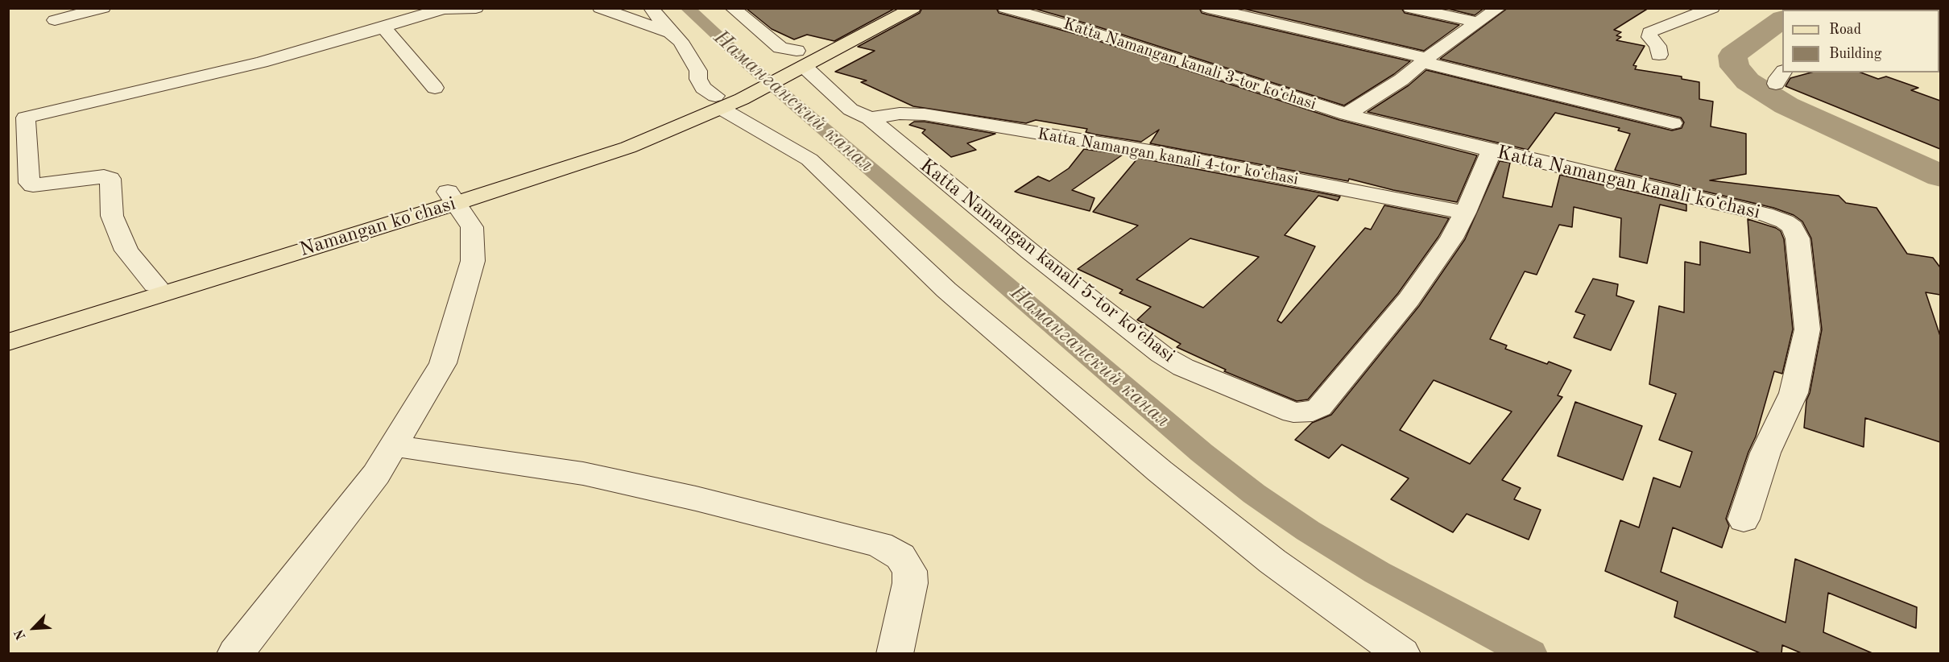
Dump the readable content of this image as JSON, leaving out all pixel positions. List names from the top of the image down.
{
  "streets": {
    "main road": ["Namangan ko'chasi"],
    "street": [
      "Katta Namangan kanali 3-tor koʻchasi",
      "Katta Namangan kanali 4-tor koʻchasi",
      "Katta Namangan kanali koʻchasi",
      "Katta Namangan kanali 5-tor koʻchasi"
    ]
  },
  "crossings": [
    ["Katta Namangan kanali 3-tor koʻchasi", "Katta Namangan kanali koʻchasi"],
    ["Katta Namangan kanali 4-tor koʻchasi", "Katta Namangan kanali 5-tor koʻchasi"],
    ["Katta Namangan kanali koʻchasi", "Katta Namangan kanali 5-tor koʻchasi"]
  ],
  "water": ["Наманганский канал"],
  "legend": ["Road", "Building"],
  "north": "bottom left"
}
